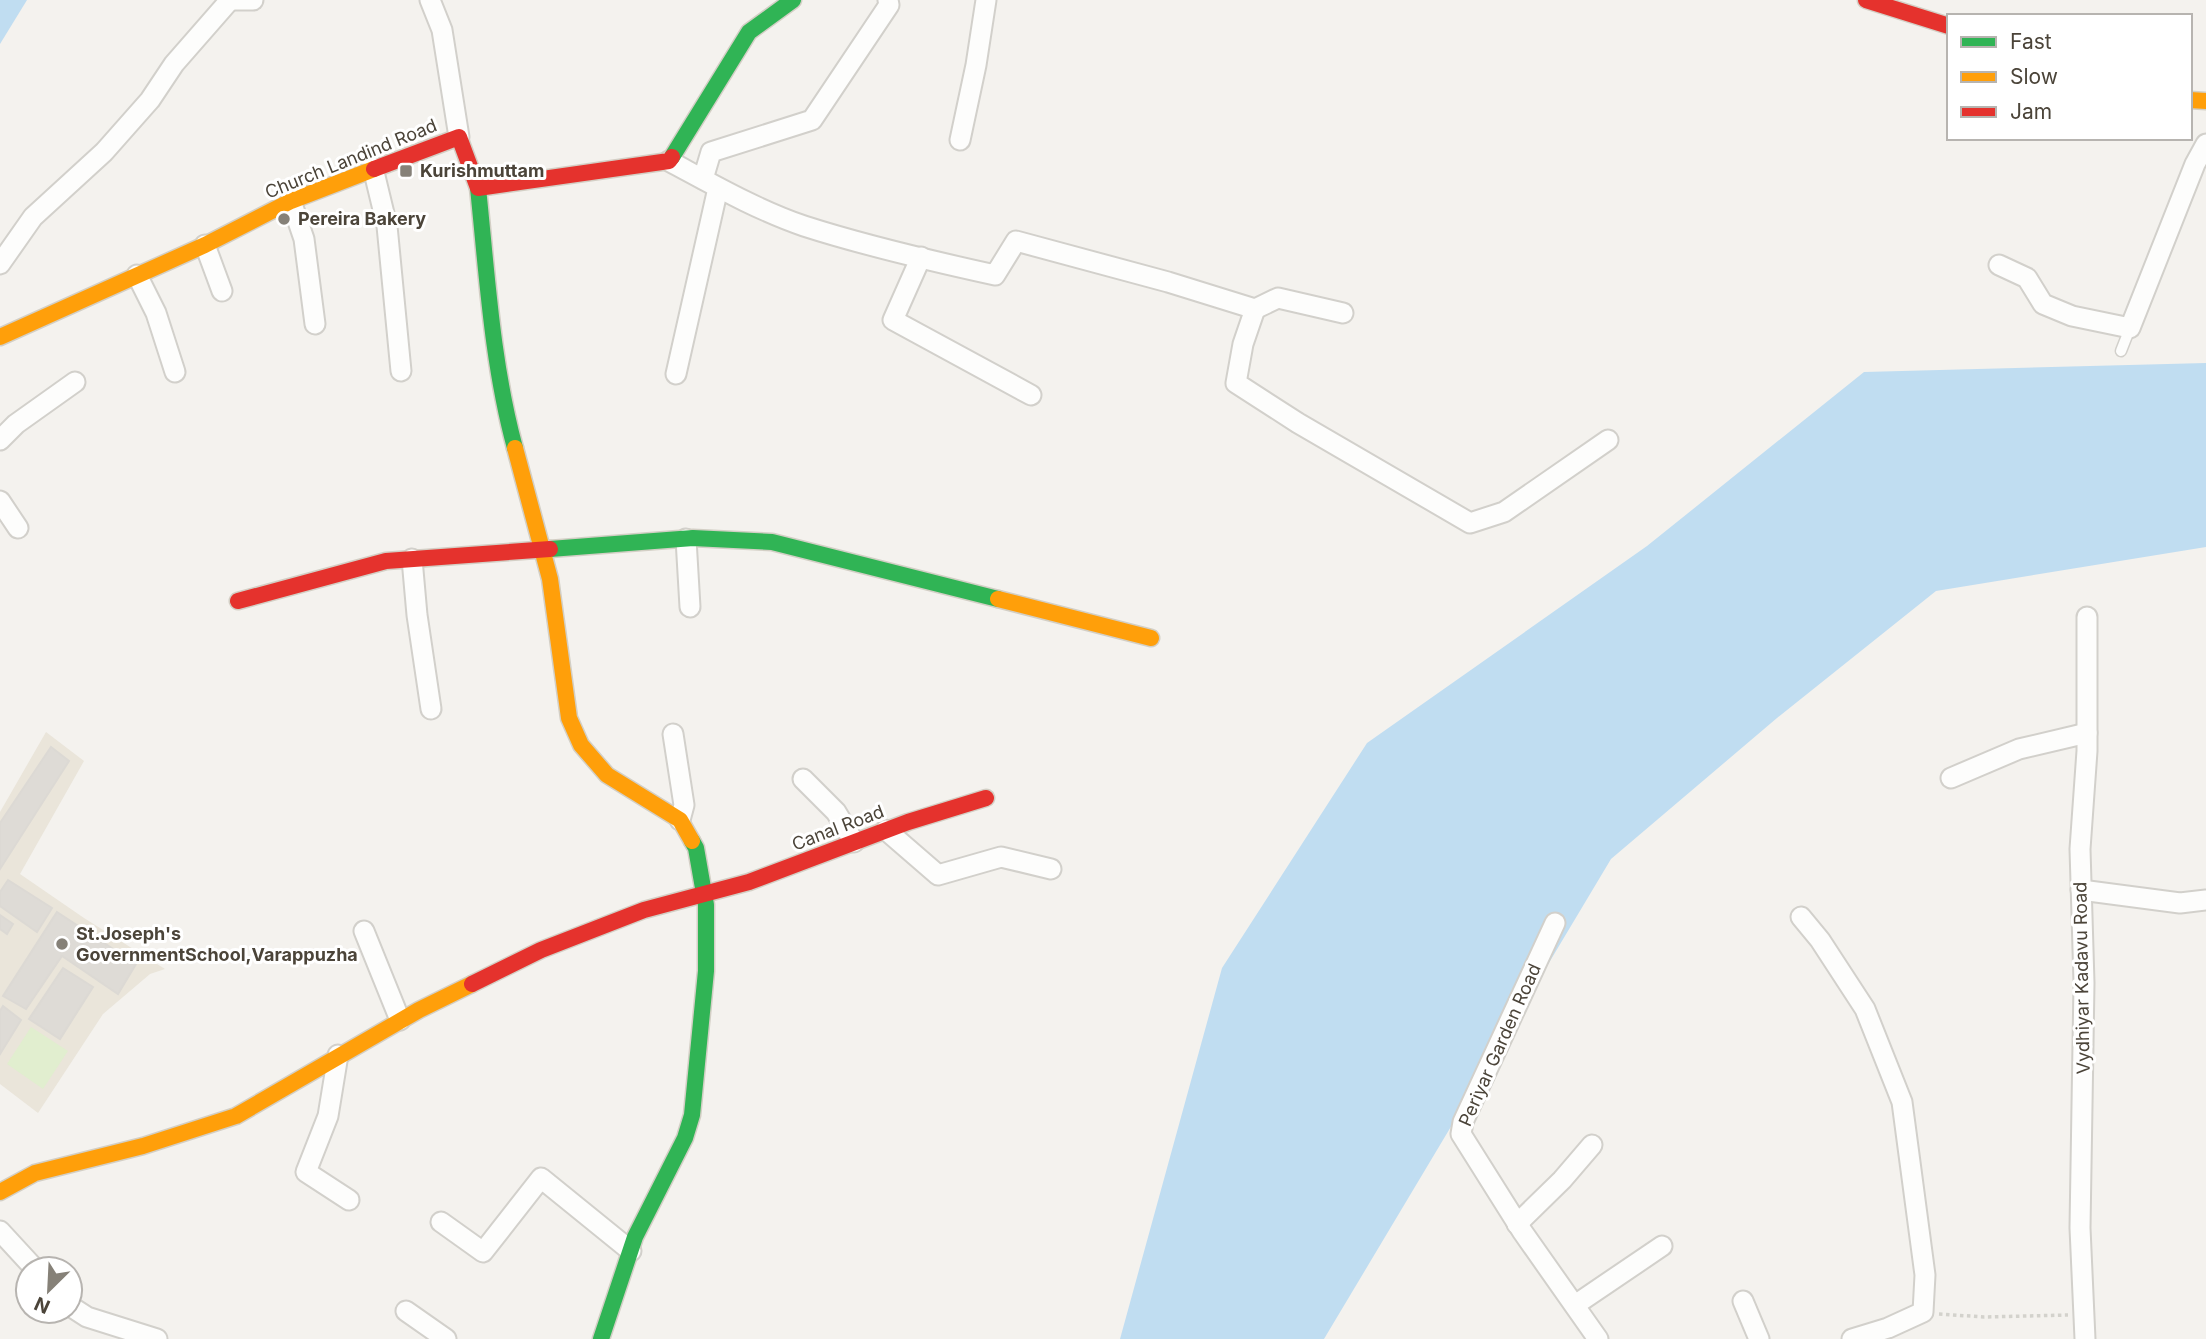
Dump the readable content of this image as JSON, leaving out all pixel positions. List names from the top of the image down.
{
  "streets": {
    "street": [
      "Church Landind Road",
      "Canal Road",
      "Vydhiyar Kadavu Road",
      "Periyar Garden Road"
    ]
  },
  "places": {
    "transit": ["Kurishmuttam"],
    "other": ["Pereira Bakery", "St.Joseph's GovernmentSchool,Varappuzha"]
  },
  "legend": ["Fast", "Slow", "Jam"],
  "north": "bottom left"
}
